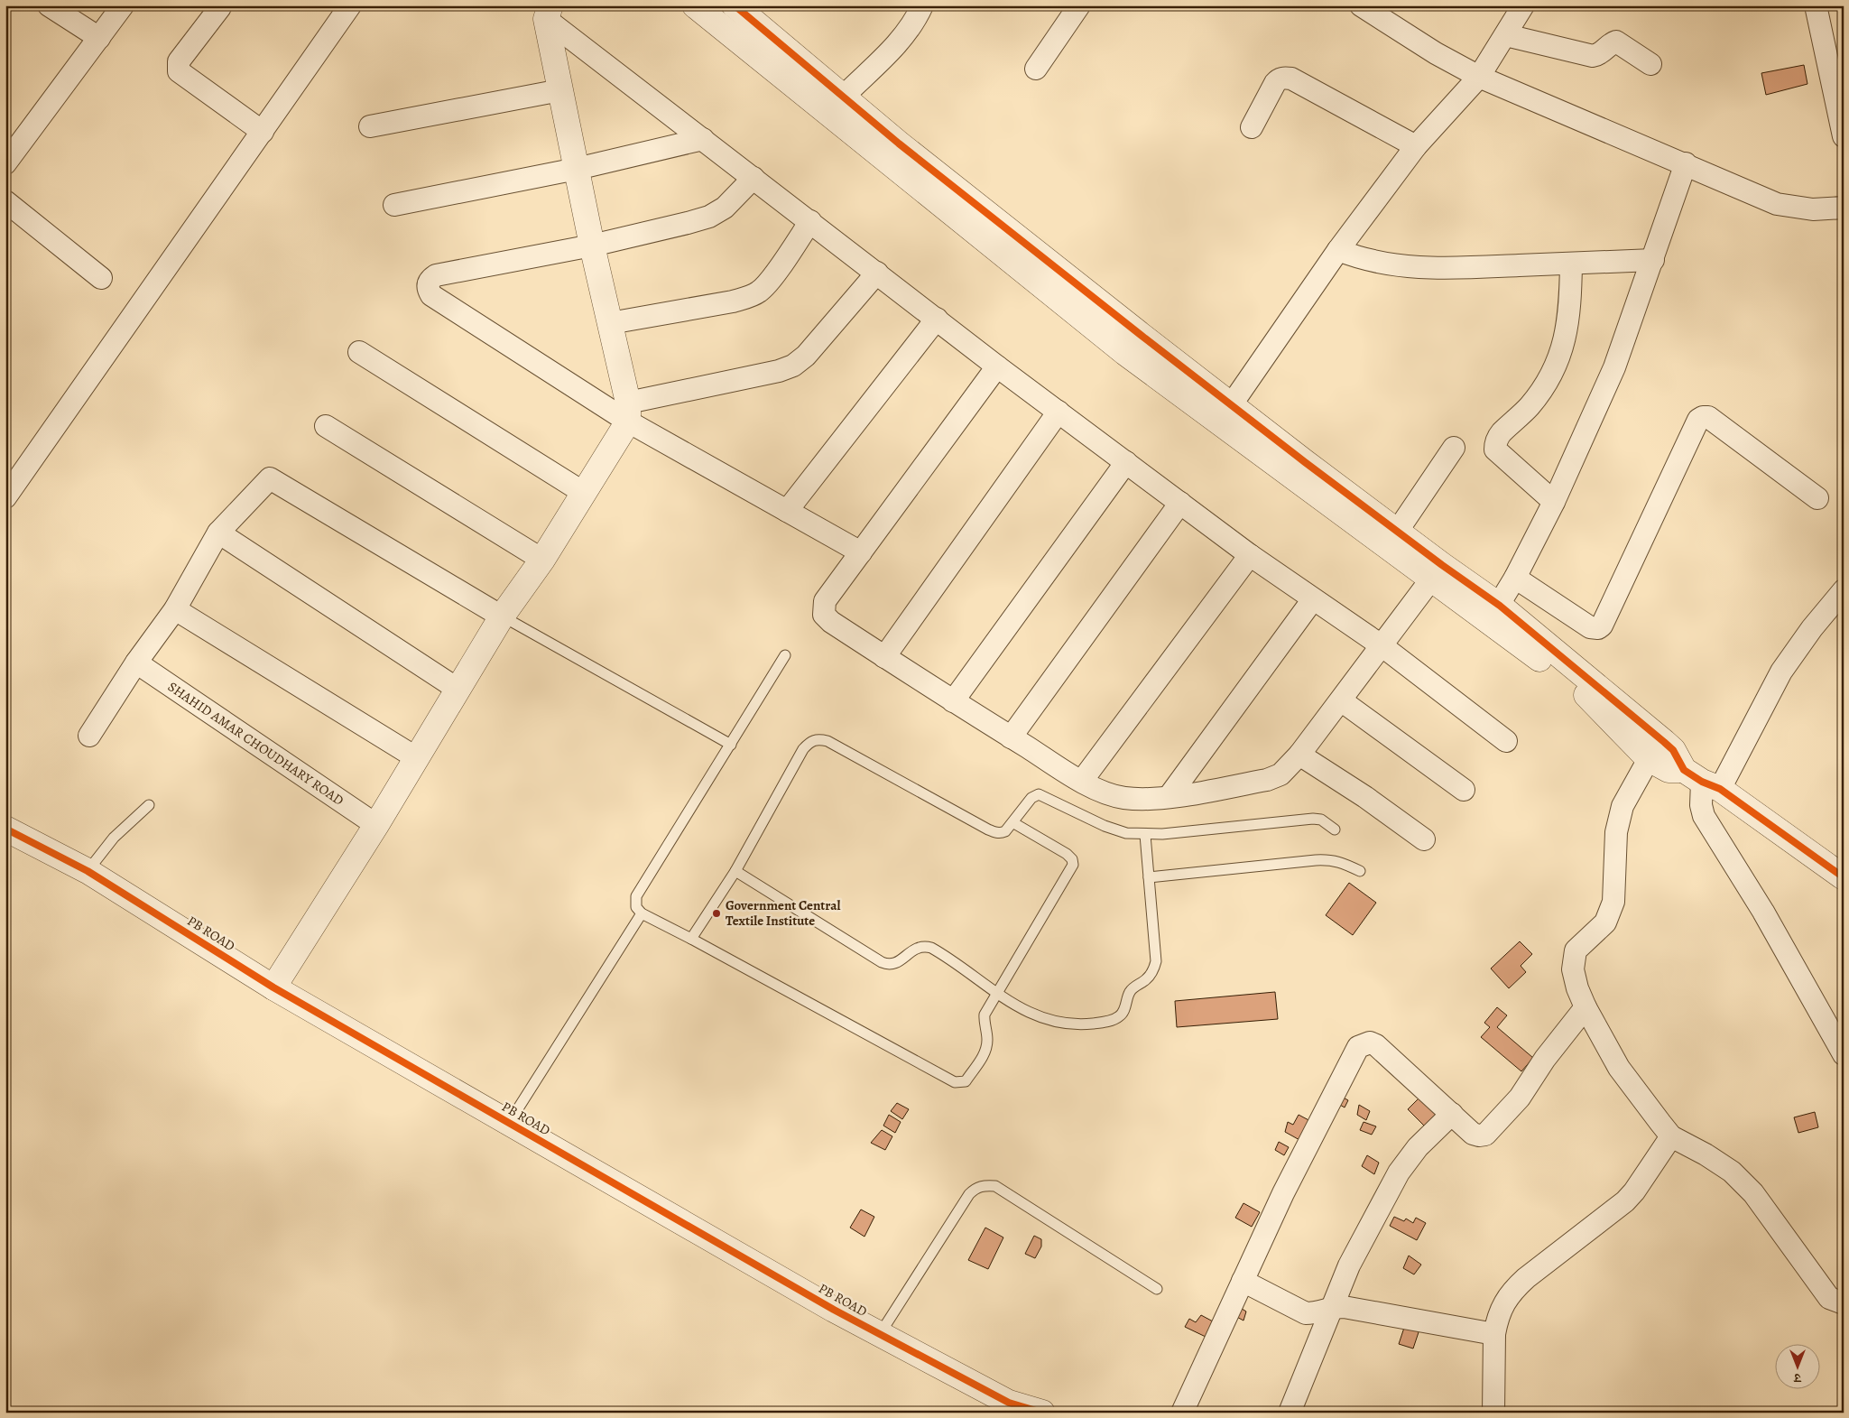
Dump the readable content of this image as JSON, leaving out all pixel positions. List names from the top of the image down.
{
  "streets": {
    "street": ["SHAHID AMAR CHOUDHARY ROAD", "PB ROAD"]
  },
  "places": ["Government Central Textile Institute"],
  "north": "bottom"
}
